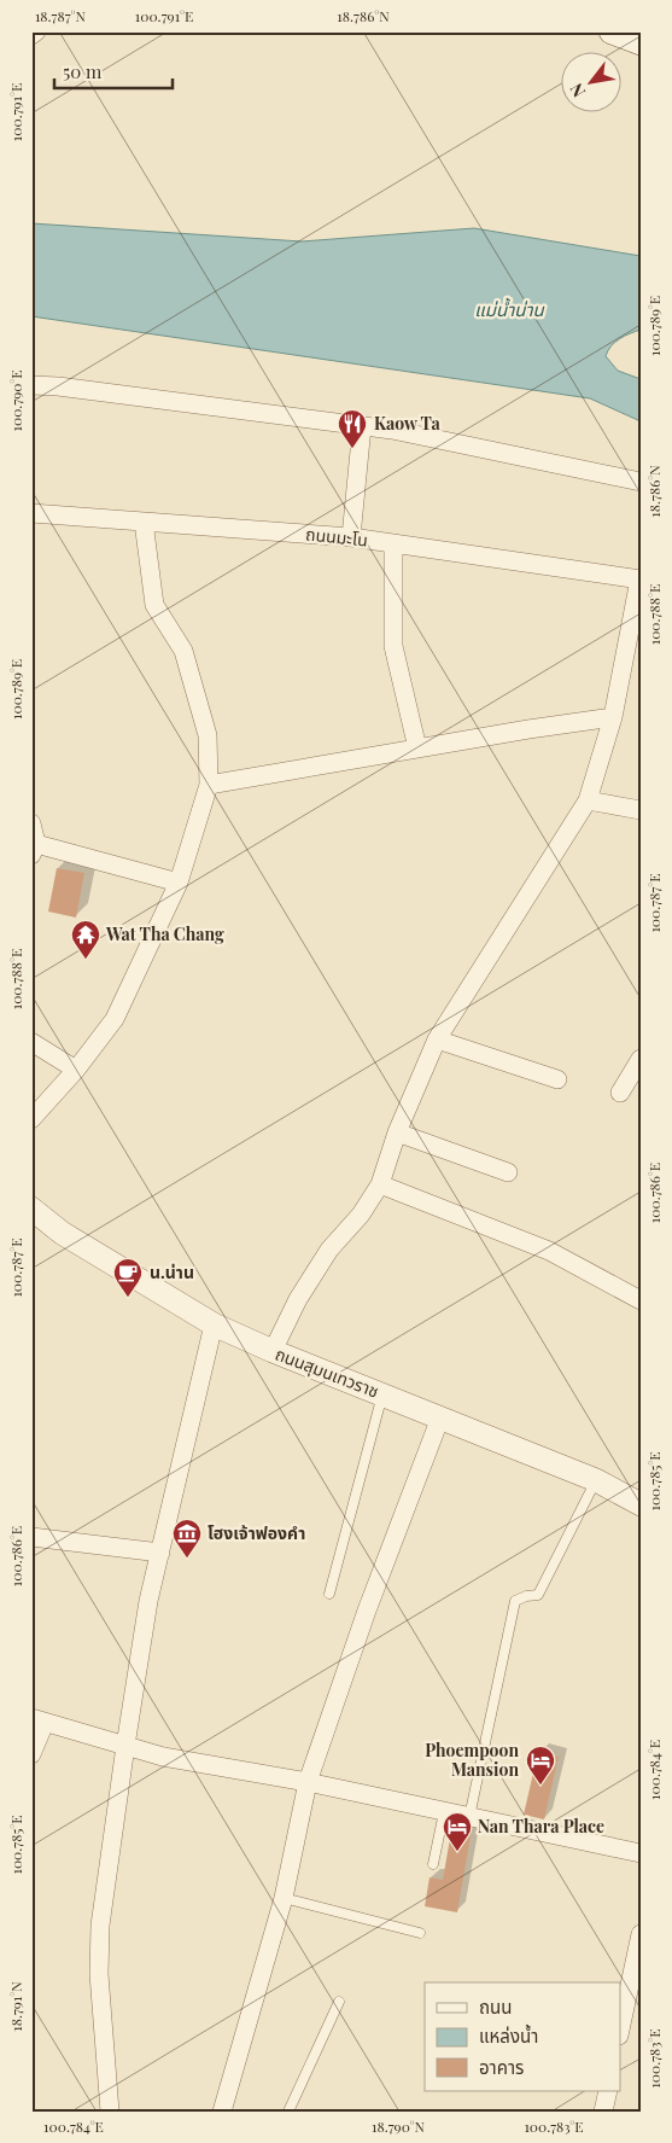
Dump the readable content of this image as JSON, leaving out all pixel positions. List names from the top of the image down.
{
  "streets": {
    "street": ["ถนนมะโน", "ถนนสุมนเทวราช"]
  },
  "water": ["แม่น้ำน่าน"],
  "places": {
    "restaurant": ["Kaow Ta"],
    "temple": ["Wat Tha Chang"],
    "cafe": ["น.น่าน"],
    "museum": ["โฮงเจ้าฟองคำ"],
    "hotel": ["Phoempoon Mansion", "Nan Thara Place"]
  },
  "legend": ["ถนน", "แหล่งน้ำ", "อาคาร"],
  "scale_bar": "50 m",
  "north": "bottom left",
  "coordinates": [
    "18.787°N",
    "100.791°E",
    "18.786°N",
    "100.789°E",
    "100.790°E",
    "100.788°E",
    "100.787°E",
    "100.786°E",
    "100.785°E",
    "100.784°E",
    "18.791°N",
    "100.783°E",
    "18.790°N"
  ]
}
